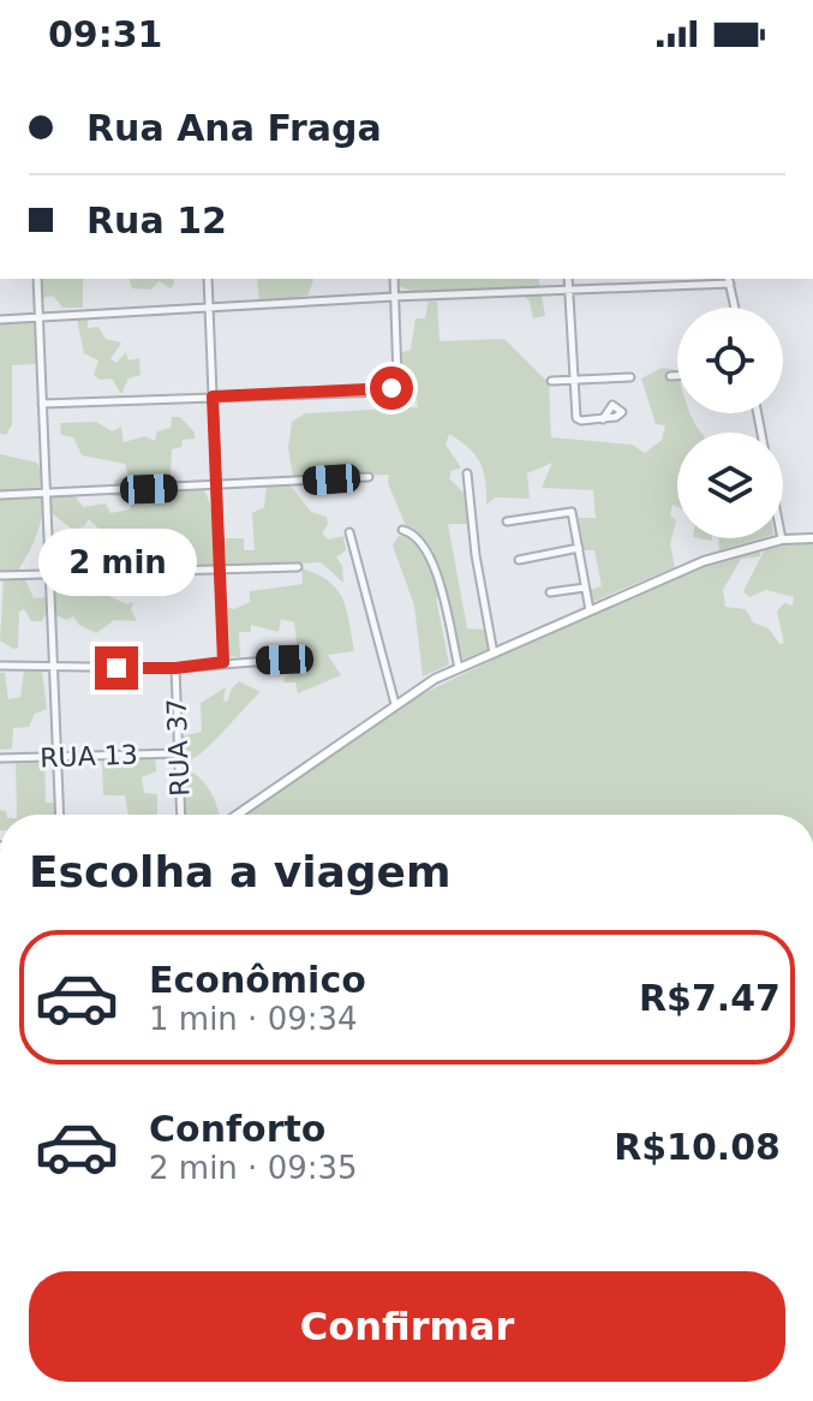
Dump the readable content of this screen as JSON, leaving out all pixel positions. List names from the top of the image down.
{
  "streets": {
    "street": ["RUA 37", "RUA 13"]
  },
  "crossings": [
    ["RUA 37", "RUA 13"]
  ],
  "page": {
    "status": "09:31",
    "banner": ["Rua Ana Fraga", "Rua 12"],
    "bubble": "2 min",
    "heading": "Escolha a viagem",
    "list": [
      {
        "name": "Econômico",
        "note": "1 min · 09:34",
        "value": "R$7.47"
      },
      {
        "name": "Conforto",
        "note": "2 min · 09:35",
        "value": "R$10.08"
      }
    ],
    "buttons": "Confirmar"
  }
}
